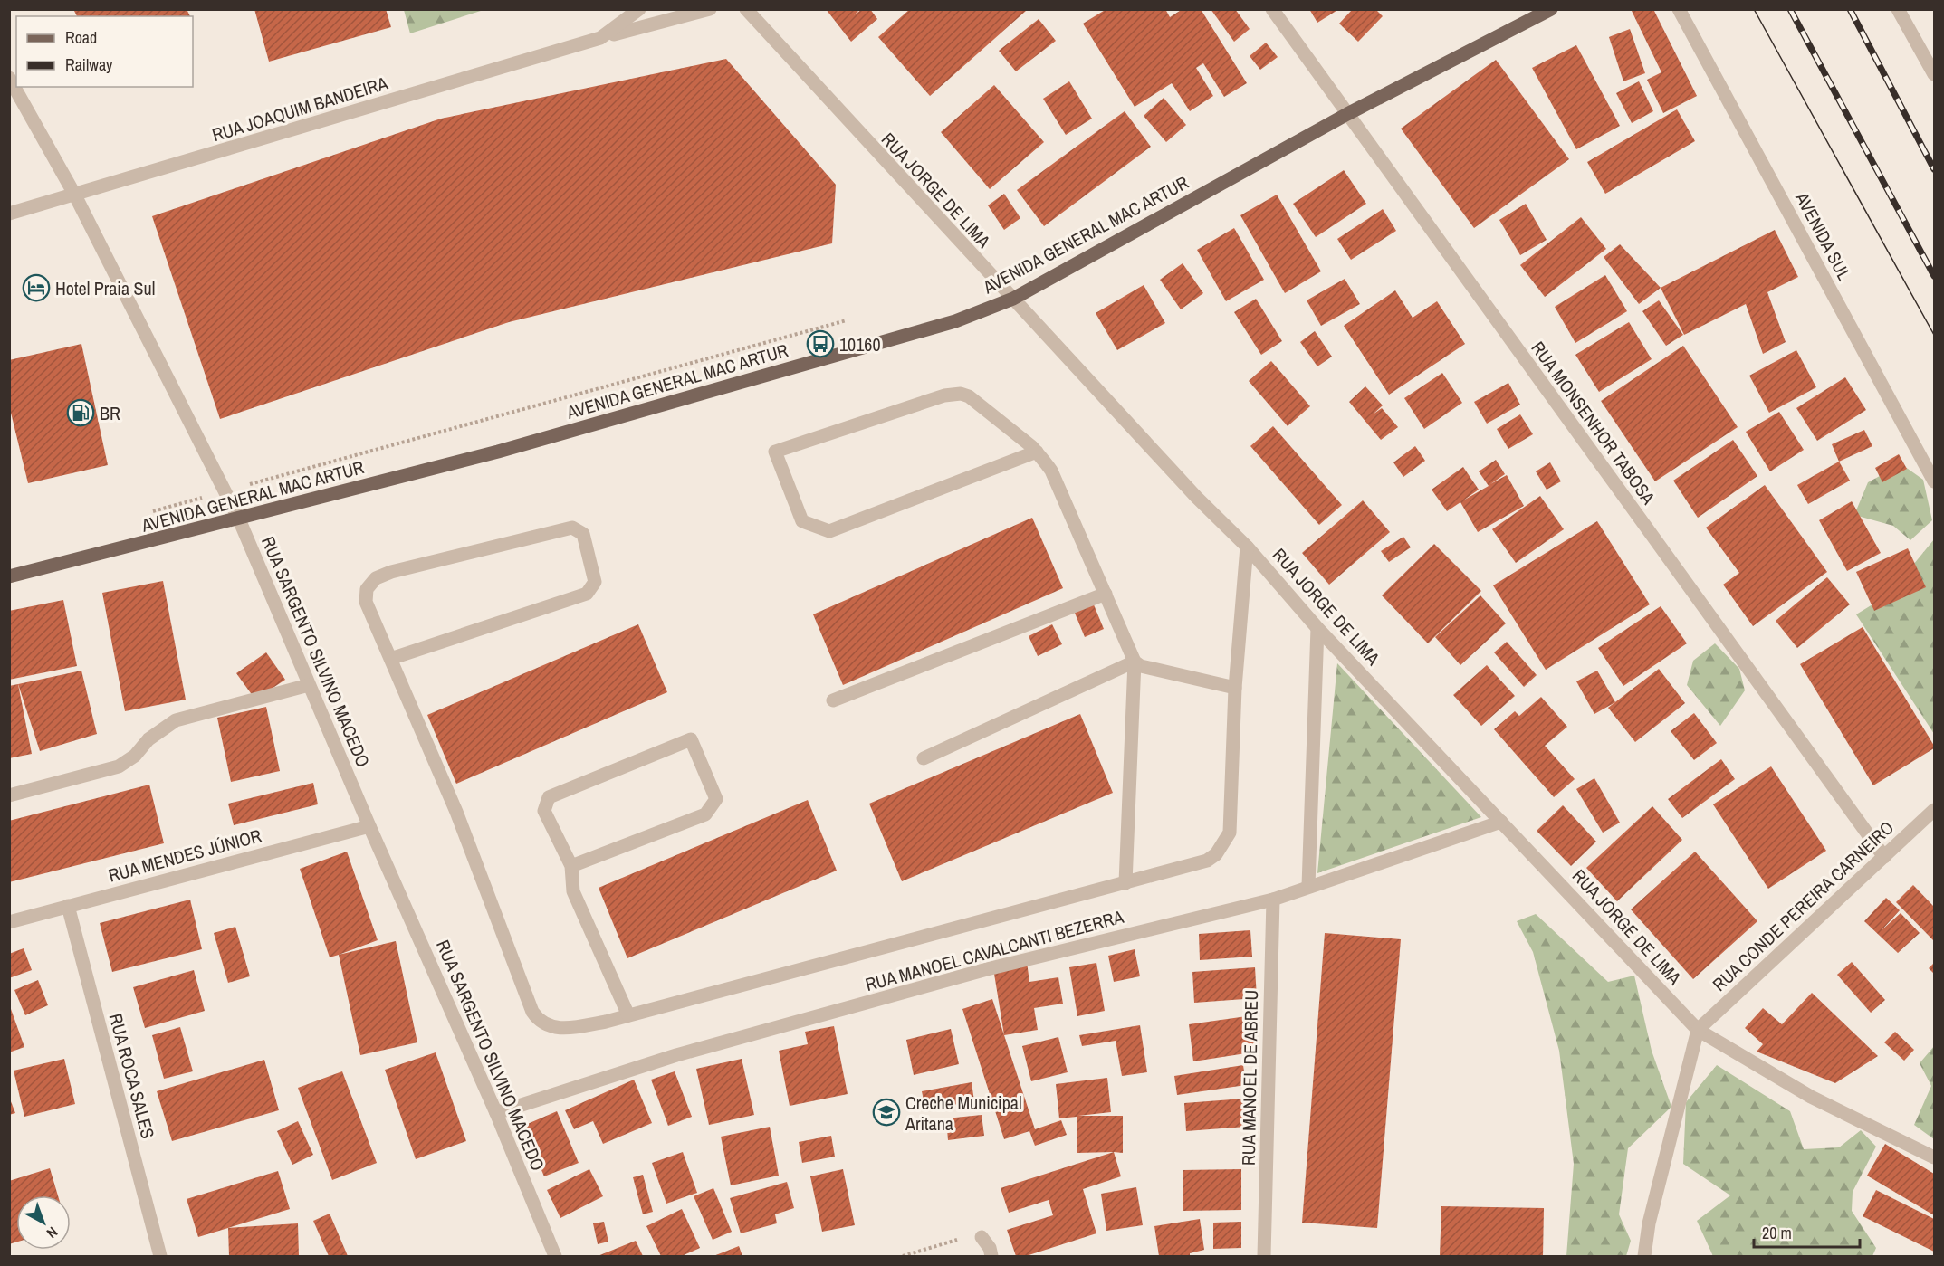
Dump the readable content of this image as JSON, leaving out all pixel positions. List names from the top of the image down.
{
  "streets": {
    "main road": ["AVENIDA GENERAL MAC ARTUR"],
    "street": [
      "RUA JOAQUIM BANDEIRA",
      "RUA JORGE DE LIMA",
      "AVENIDA SUL",
      "RUA MONSENHOR TABOSA",
      "RUA SARGENTO SILVINO MACEDO",
      "RUA MENDES JÚNIOR",
      "RUA CONDE PEREIRA CARNEIRO",
      "RUA MANOEL CAVALCANTI BEZERRA",
      "RUA ROCA SALES",
      "RUA MANOEL DE ABREU"
    ]
  },
  "crossings": [
    ["RUA JOAQUIM BANDEIRA", "RUA SARGENTO SILVINO MACEDO"],
    ["RUA JORGE DE LIMA", "AVENIDA GENERAL MAC ARTUR"],
    ["RUA JORGE DE LIMA", "RUA CONDE PEREIRA CARNEIRO"],
    ["RUA JORGE DE LIMA", "RUA MANOEL CAVALCANTI BEZERRA"],
    ["AVENIDA GENERAL MAC ARTUR", "RUA MONSENHOR TABOSA"],
    ["AVENIDA GENERAL MAC ARTUR", "RUA SARGENTO SILVINO MACEDO"],
    ["RUA MONSENHOR TABOSA", "RUA CONDE PEREIRA CARNEIRO"],
    ["RUA SARGENTO SILVINO MACEDO", "RUA MENDES JÚNIOR"],
    ["RUA SARGENTO SILVINO MACEDO", "RUA MANOEL CAVALCANTI BEZERRA"],
    ["RUA MENDES JÚNIOR", "RUA ROCA SALES"],
    ["RUA MANOEL CAVALCANTI BEZERRA", "RUA MANOEL DE ABREU"]
  ],
  "places": {
    "hotel": ["Hotel Praia Sul"],
    "bus stop": ["10160"],
    "fuel station": ["BR"],
    "school or university": ["Creche Municipal Aritana"]
  },
  "legend": ["Road", "Railway"],
  "scale_bar": "20 m",
  "north": "bottom right"
}
